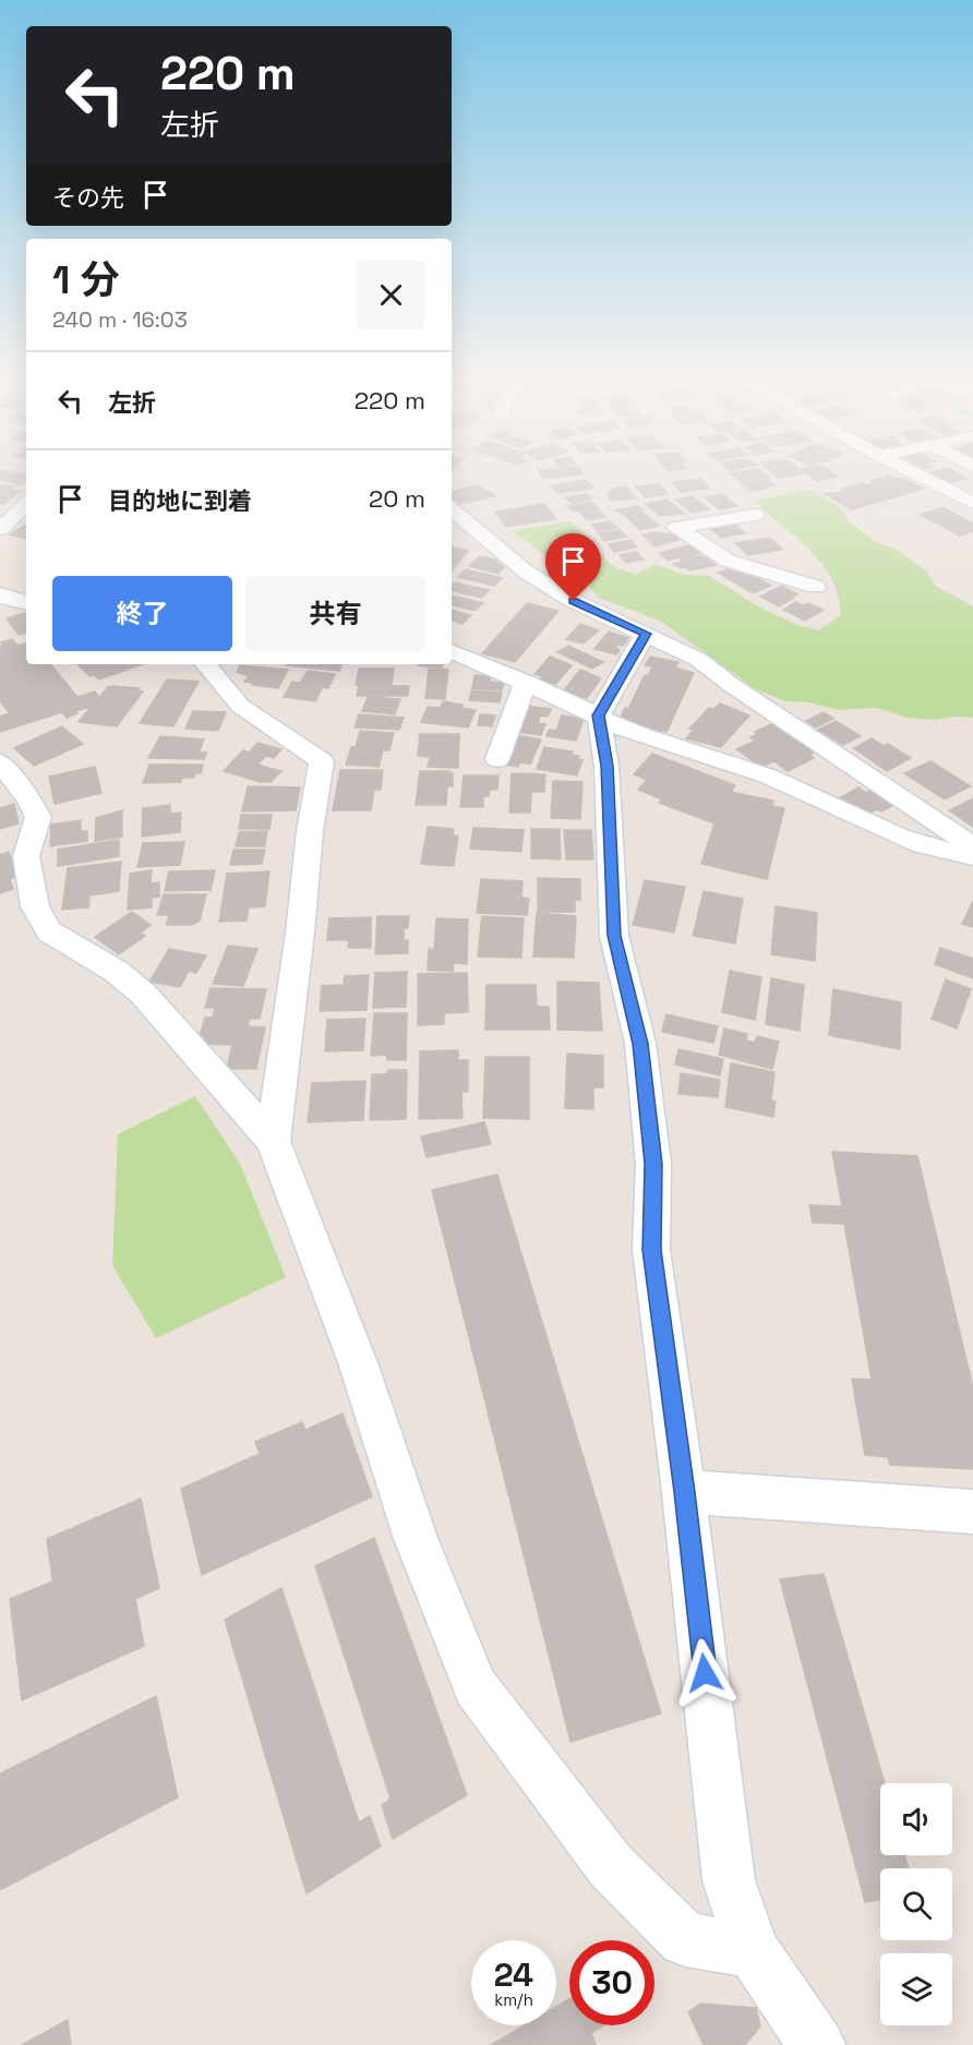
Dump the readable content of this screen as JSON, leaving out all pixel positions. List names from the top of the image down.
{
  "page": {
    "turn": ["220 m", "左折"],
    "then": "その先",
    "heading": ["1 分", "240 m · 16:03"],
    "list": [
      {
        "name": "左折",
        "value": "220 m"
      },
      {
        "name": "目的地に到着",
        "value": "20 m"
      }
    ],
    "buttons": ["終了", "共有"],
    "speed": "24 km/h",
    "limit": "30"
  }
}
